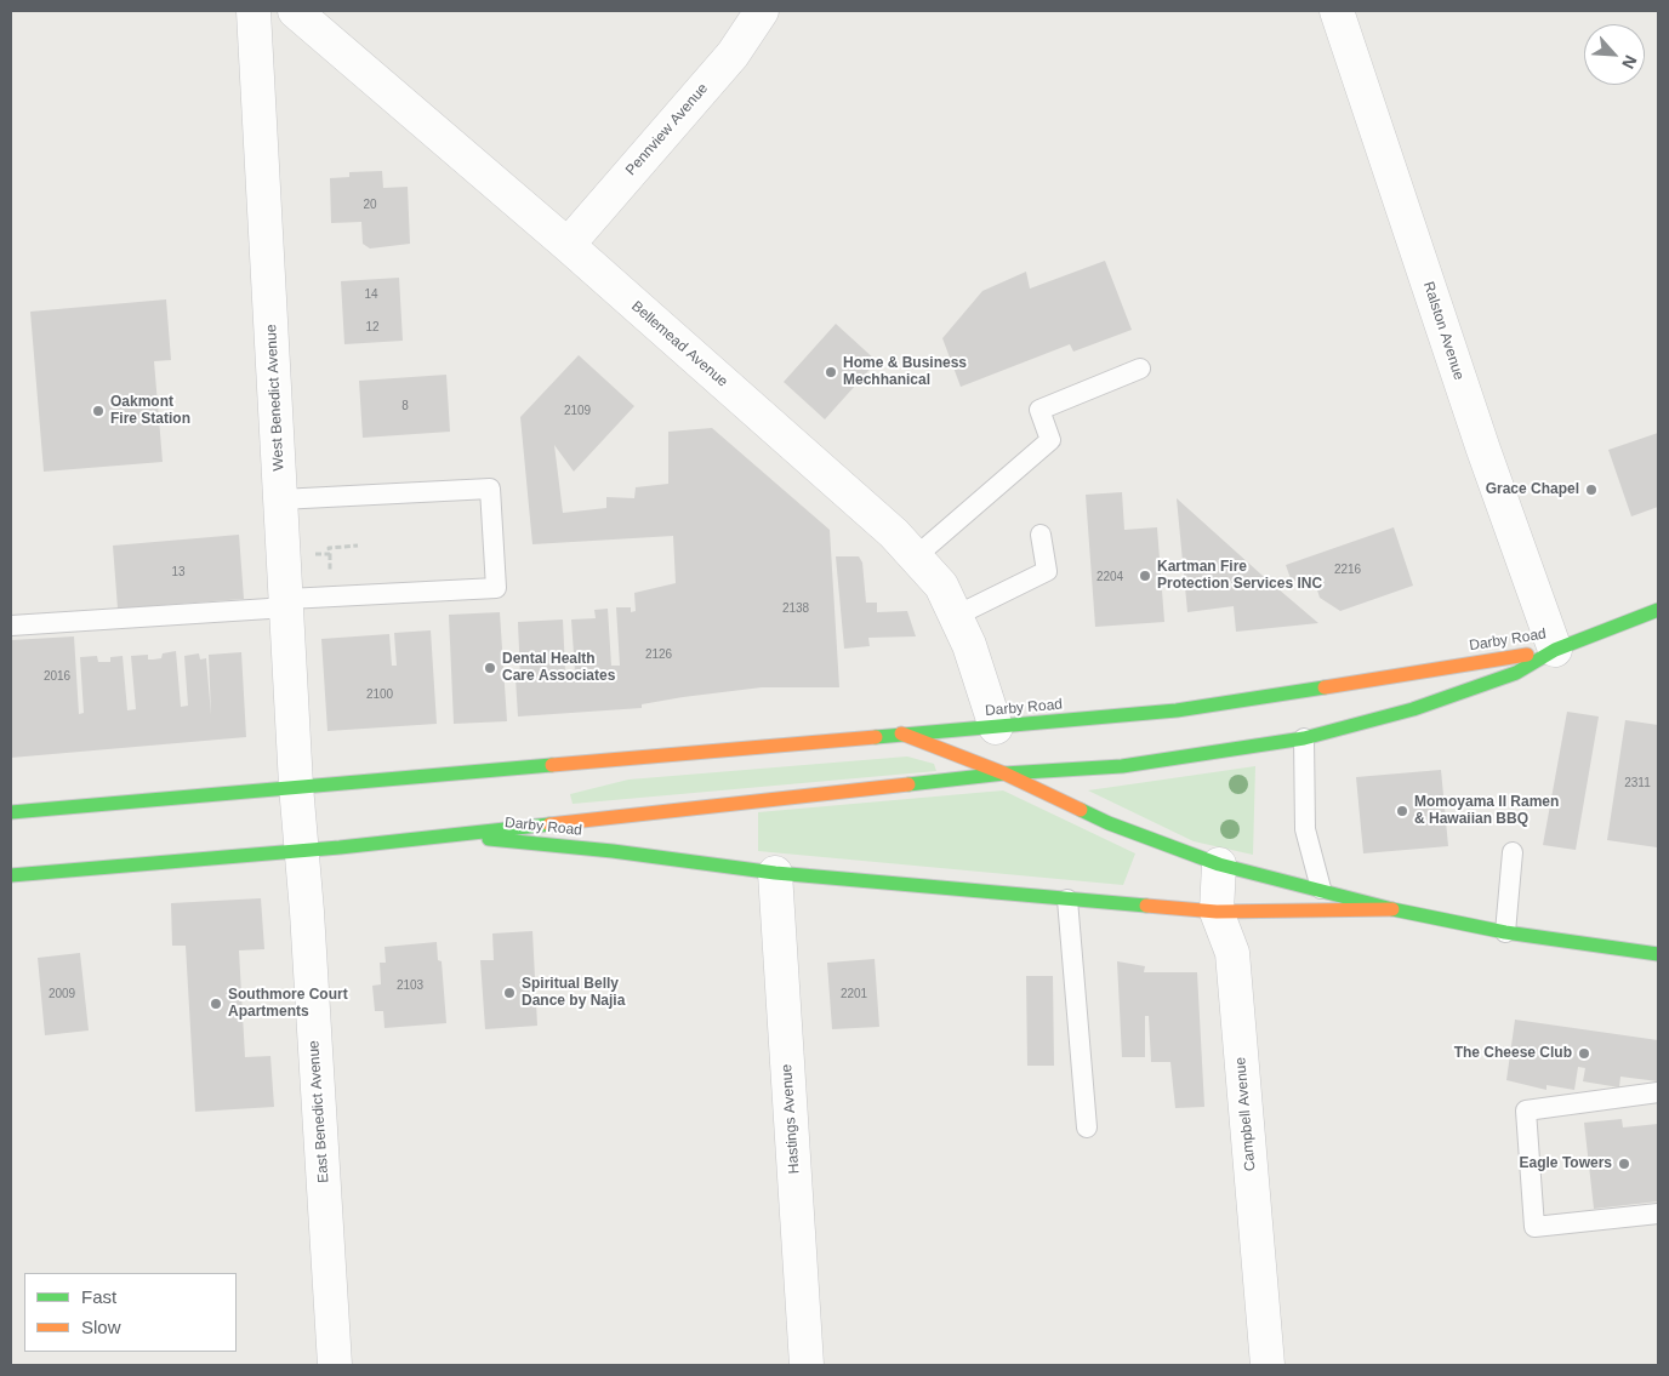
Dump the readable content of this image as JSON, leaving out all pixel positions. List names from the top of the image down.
{
  "streets": {
    "main road": ["Darby Road"],
    "street": [
      "Pennview Avenue",
      "Ralston Avenue",
      "Bellemead Avenue",
      "West Benedict Avenue",
      "East Benedict Avenue",
      "Campbell Avenue",
      "Hastings Avenue"
    ]
  },
  "crossings": [
    ["Pennview Avenue", "Bellemead Avenue"],
    ["Ralston Avenue", "Darby Road"],
    ["Bellemead Avenue", "Darby Road"],
    ["West Benedict Avenue", "Darby Road"],
    ["West Benedict Avenue", "East Benedict Avenue"],
    ["Darby Road", "East Benedict Avenue"],
    ["Darby Road", "Campbell Avenue"],
    ["Darby Road", "Hastings Avenue"]
  ],
  "places": [
    "Home & Business Mechhanical",
    "Oakmont Fire Station",
    "Grace Chapel",
    "Kartman Fire Protection Services INC",
    "Dental Health Care Associates",
    "Momoyama II Ramen & Hawaiian BBQ",
    "Spiritual Belly Dance by Najia",
    "Southmore Court Apartments",
    "The Cheese Club",
    "Eagle Towers"
  ],
  "house_numbers": [
    "20",
    "14",
    "12",
    "8",
    "2109",
    "2216",
    "13",
    "2204",
    "2138",
    "2126",
    "2016",
    "2100",
    "2311",
    "2103",
    "2009",
    "2201"
  ],
  "legend": ["Fast", "Slow"],
  "north": "bottom right"
}
